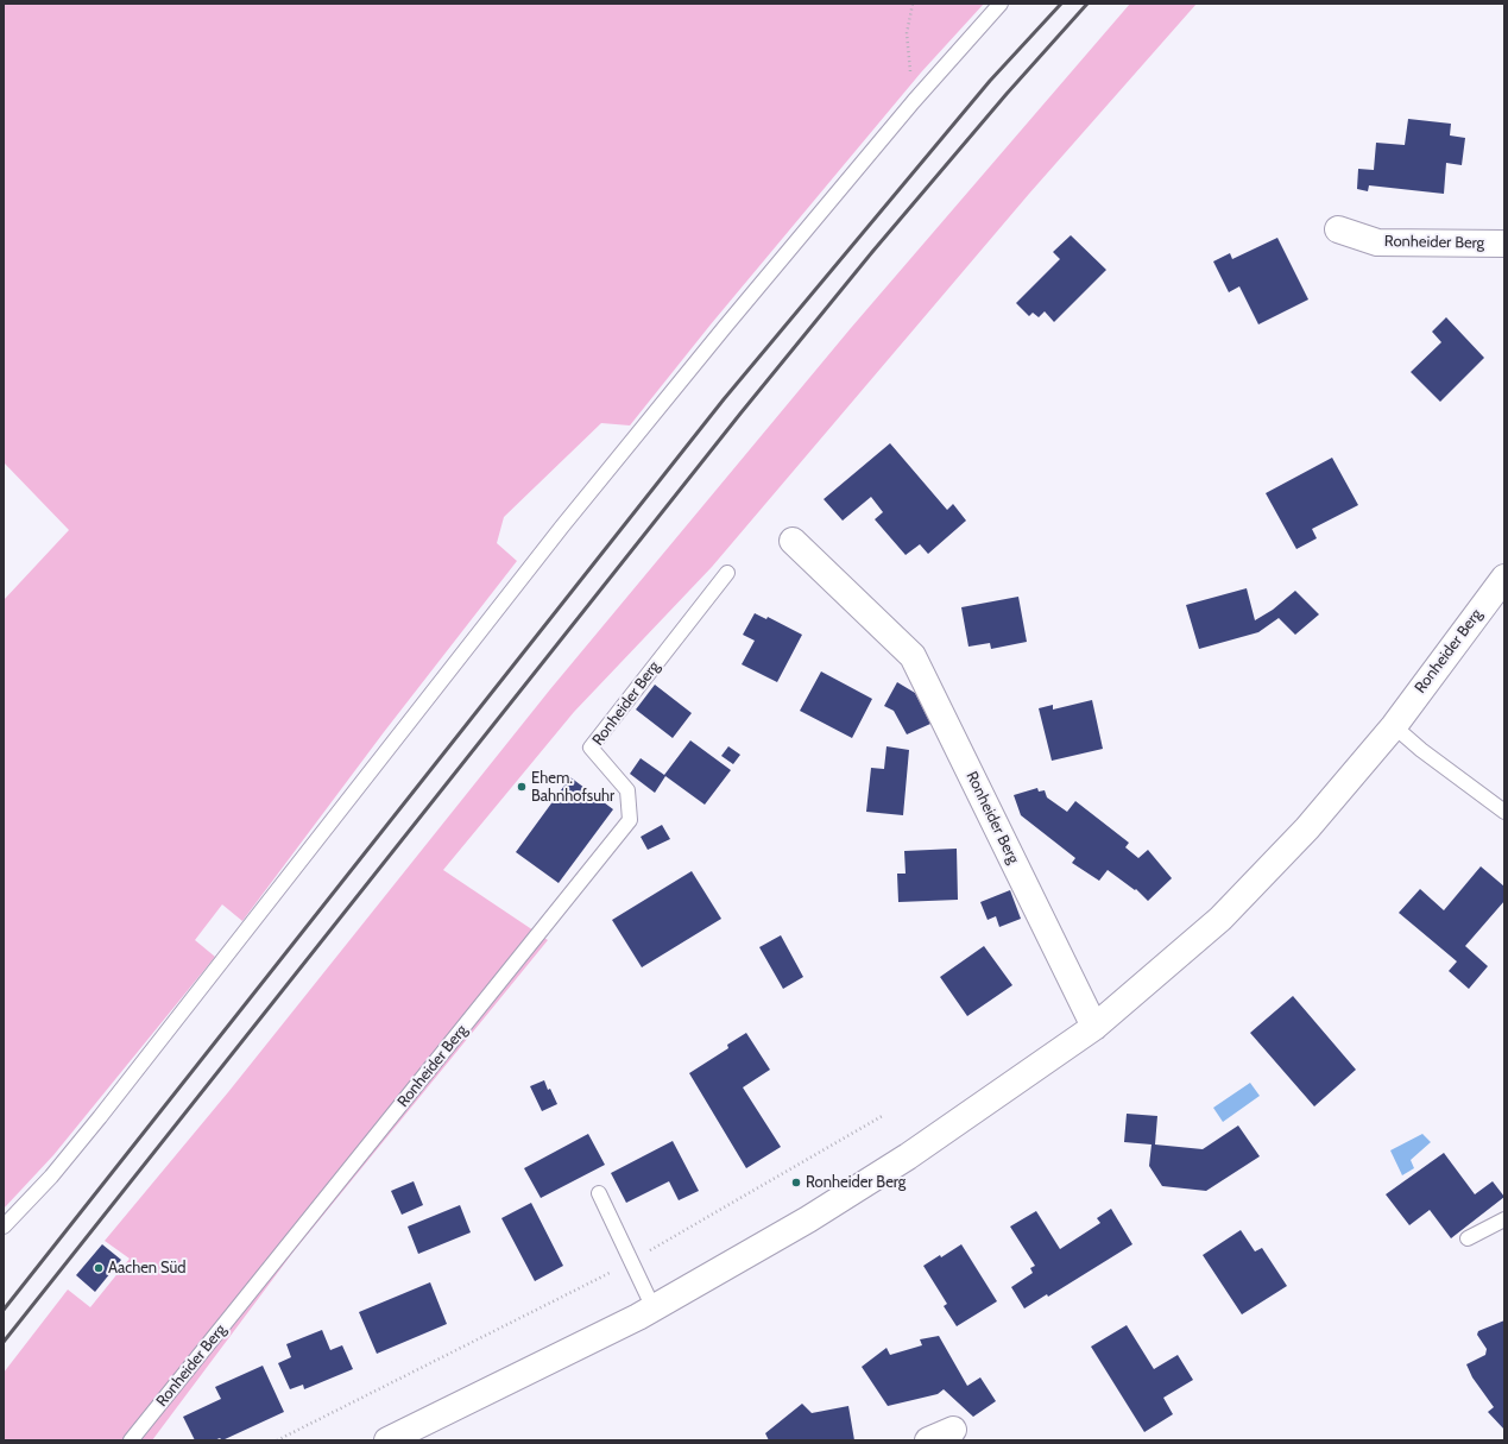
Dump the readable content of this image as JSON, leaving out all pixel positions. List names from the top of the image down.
{
  "streets": {
    "street": ["Ronheider Berg"]
  },
  "places": ["Ehem. Bahnhofsuhr", "Ronheider Berg", "Aachen Süd"]
}
